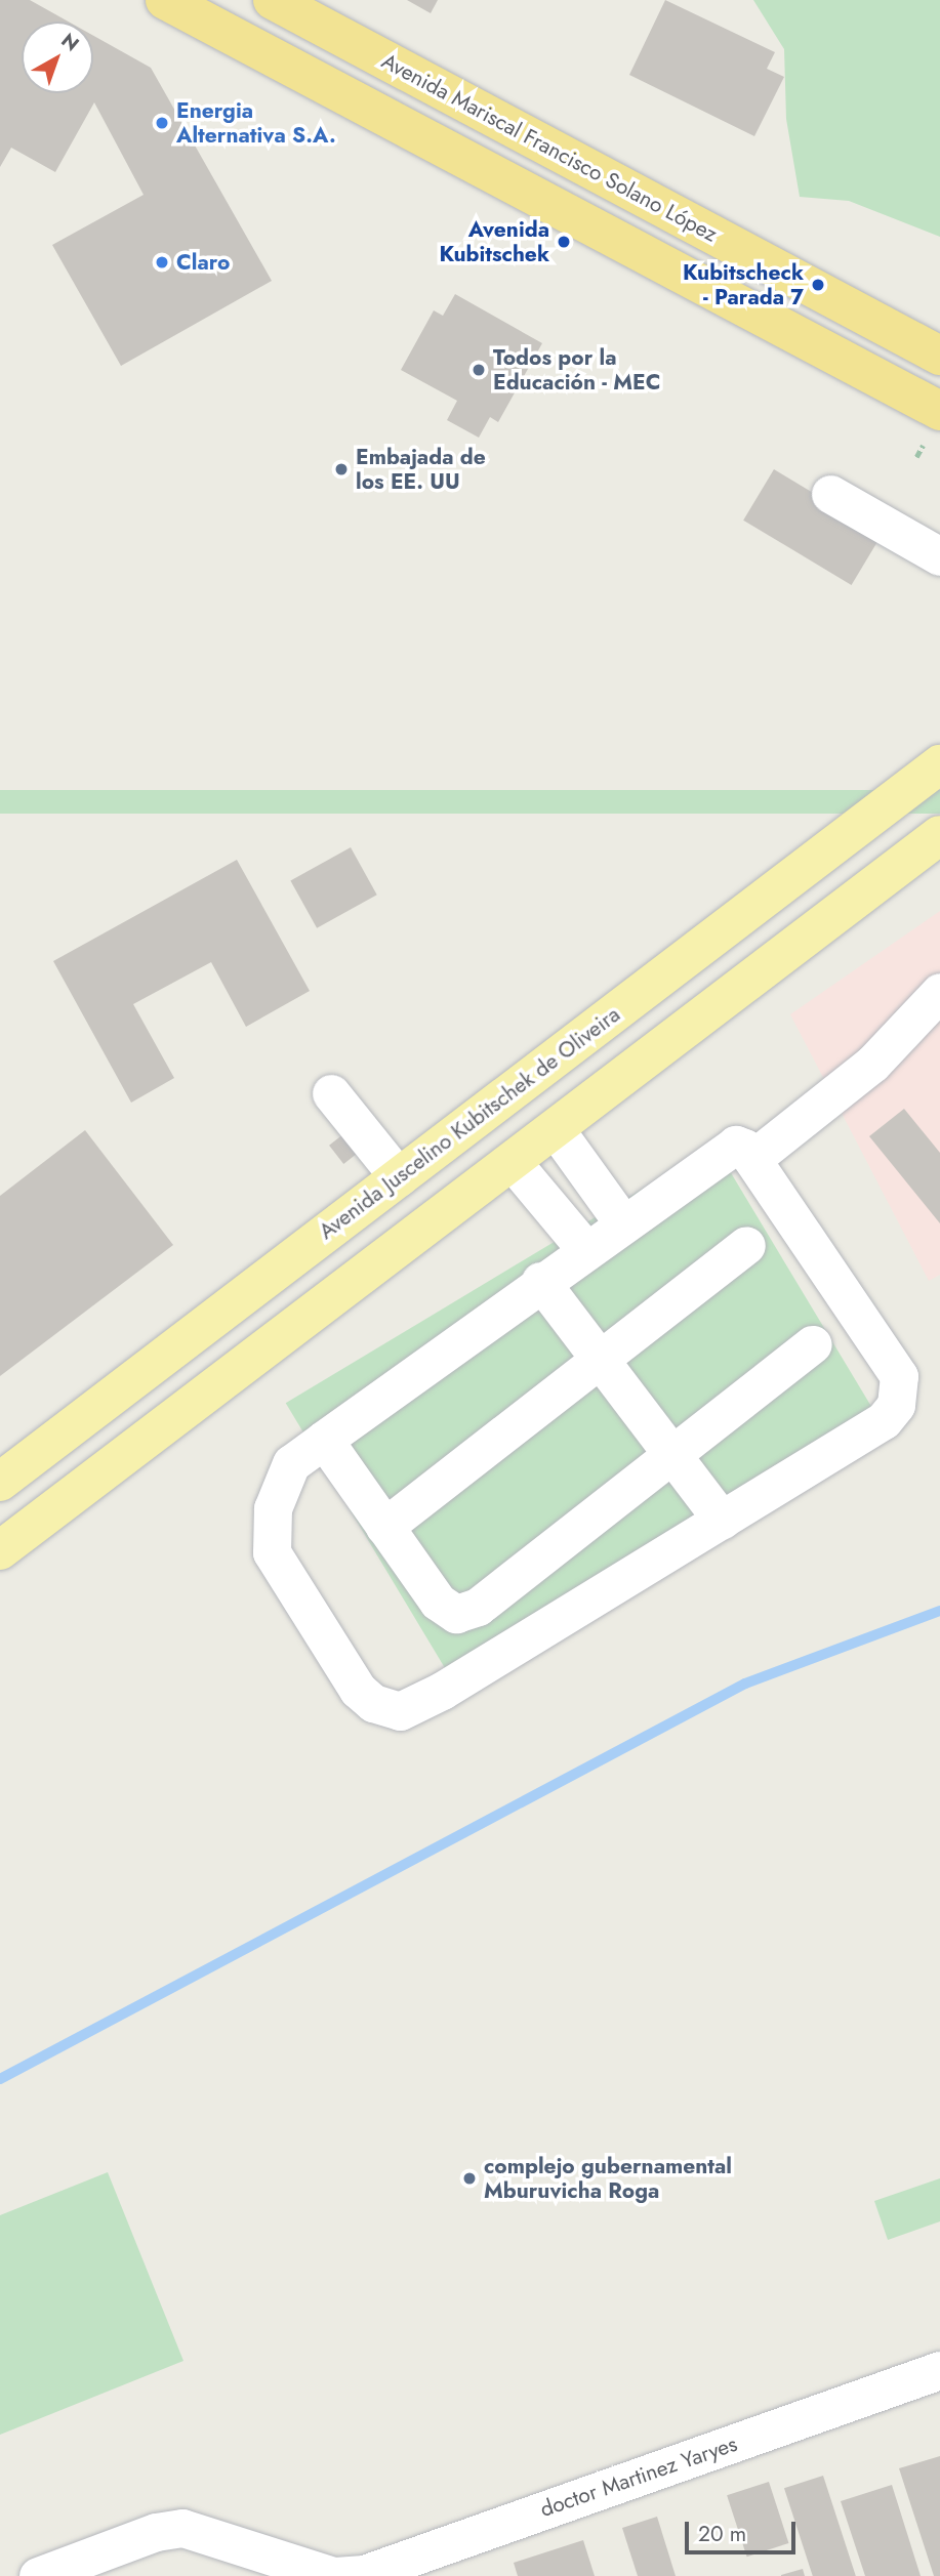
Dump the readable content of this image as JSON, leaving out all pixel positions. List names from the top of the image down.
{
  "streets": {
    "highway": ["Avenida Mariscal Francisco Solano López"],
    "main road": ["Avenida Juscelino Kubitschek de Oliveira"],
    "street": ["doctor Martinez Yaryes"]
  },
  "places": [
    "Energia Alternativa S.A.",
    "Avenida Kubitschek",
    "Claro",
    "Kubitscheck - Parada 7",
    "Todos por la Educación - MEC",
    "Embajada de los EE. UU",
    "complejo gubernamental Mburuvicha Roga"
  ],
  "scale_bar": "20 m",
  "north": "top right"
}
